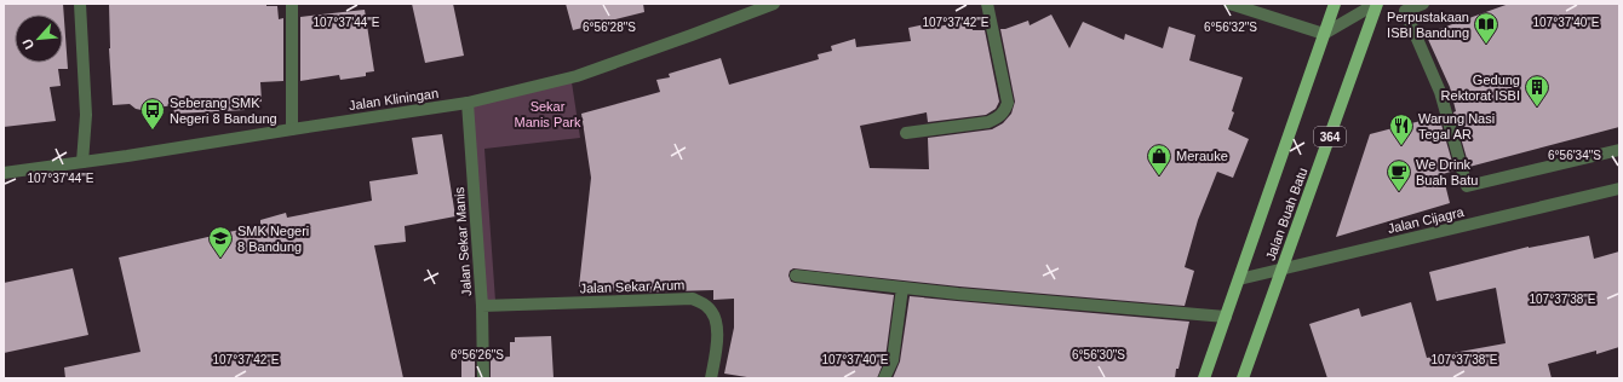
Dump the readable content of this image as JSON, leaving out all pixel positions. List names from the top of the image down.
{
  "streets": {
    "main road": ["364", "Jalan Buah Batu"],
    "street": [
      "Jalan Kliningan",
      "Jalan Cijagra",
      "Jalan Sekar Manis",
      "Jalan Sekar Arum"
    ]
  },
  "crossings": [
    ["Jalan Kliningan", "Jalan Sekar Manis"],
    ["Jalan Buah Batu", "Jalan Cijagra"],
    ["Jalan Sekar Manis", "Jalan Sekar Arum"]
  ],
  "parks": ["Sekar Manis Park"],
  "places": {
    "library": ["Perpustakaan ISBI Bandung"],
    "building": ["Gedung Rektorat ISBI"],
    "bus stop": ["Seberang SMK Negeri 8 Bandung"],
    "restaurant": ["Warung Nasi Tegal AR"],
    "shop": ["Merauke"],
    "cafe": ["We Drink Buah Batu"],
    "school or university": ["SMK Negeri 8 Bandung"]
  },
  "north": "bottom left",
  "coordinates": [
    "107°37'44\"E",
    "107°37'42\"E",
    "107°37'40\"E",
    "6°56'32\"S",
    "6°56'28\"S",
    "6°56'34\"S",
    "107°37'38\"E",
    "6°56'26\"S",
    "6°56'30\"S"
  ]
}
